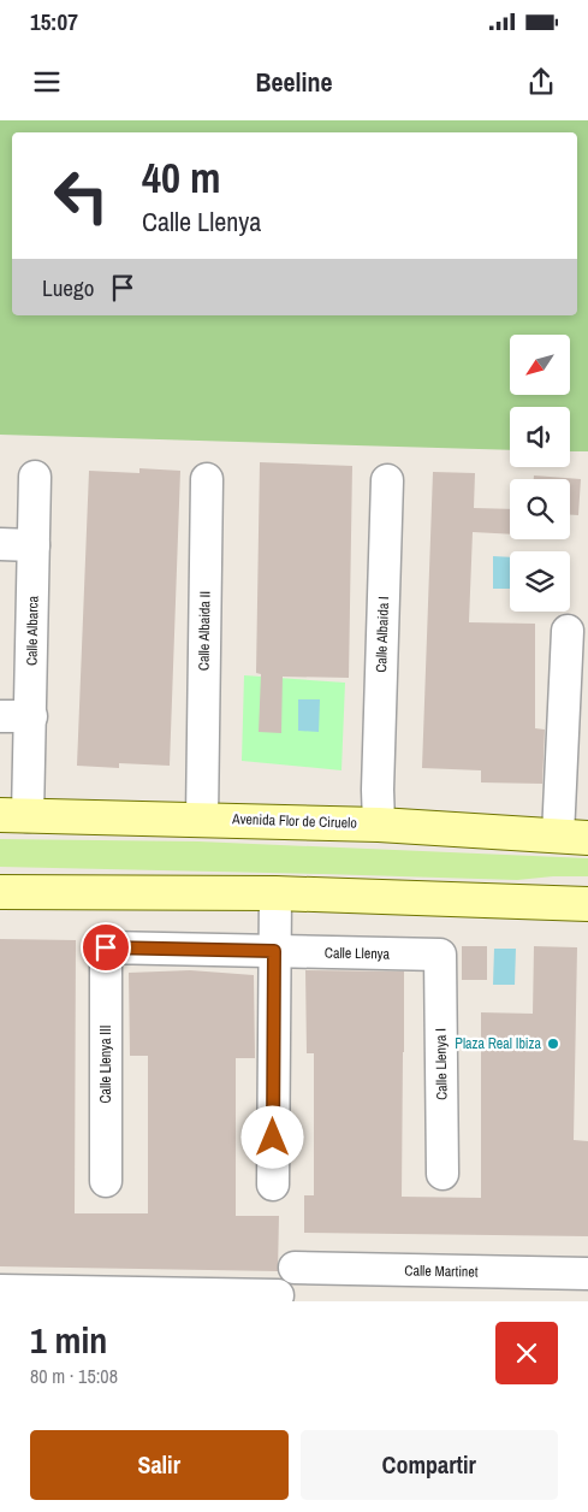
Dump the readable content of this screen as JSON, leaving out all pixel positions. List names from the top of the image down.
{
  "streets": {
    "main road": ["Avenida Flor de Ciruelo"],
    "street": [
      "Calle Albarca",
      "Calle Albaida II",
      "Calle Albaida I",
      "Calle Llenya",
      "Calle Llenya III",
      "Calle Llenya I",
      "Calle Martinet"
    ]
  },
  "crossings": [
    ["Calle Albarca", "Avenida Flor de Ciruelo"],
    ["Calle Albaida II", "Avenida Flor de Ciruelo"],
    ["Calle Albaida I", "Avenida Flor de Ciruelo"],
    ["Calle Llenya", "Calle Llenya III"],
    ["Calle Llenya", "Calle Llenya I"]
  ],
  "places": ["Plaza Real Ibiza"],
  "north": "bottom left",
  "page": {
    "status": "15:07",
    "header": "Beeline",
    "turn": ["40 m", "Calle Llenya"],
    "then": "Luego",
    "heading": ["1 min", "80 m · 15:08"],
    "buttons": ["Salir", "Compartir"]
  }
}
